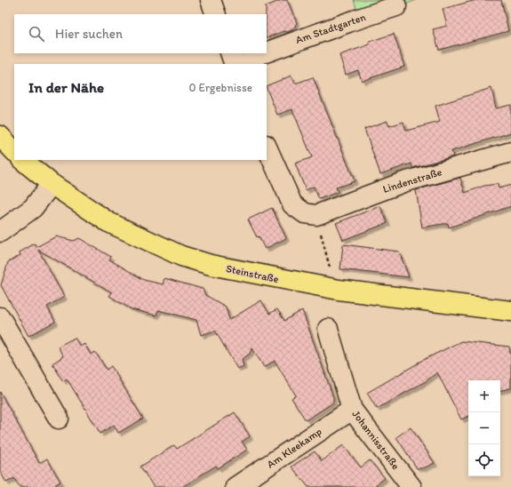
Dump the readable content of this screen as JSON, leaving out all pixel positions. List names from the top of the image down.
{
  "streets": {
    "main road": ["Steinstraße"],
    "street": [
      "Am Stadtgarten",
      "Lindenstraße",
      "Johannisstraße",
      "Am Kleekamp"
    ]
  },
  "crossings": [
    ["Johannisstraße", "Am Kleekamp"]
  ],
  "page": {
    "search": "Hier suchen",
    "heading": ["In der Nähe", "0 Ergebnisse"],
    "map_buttons": ["+", "−"]
  }
}
